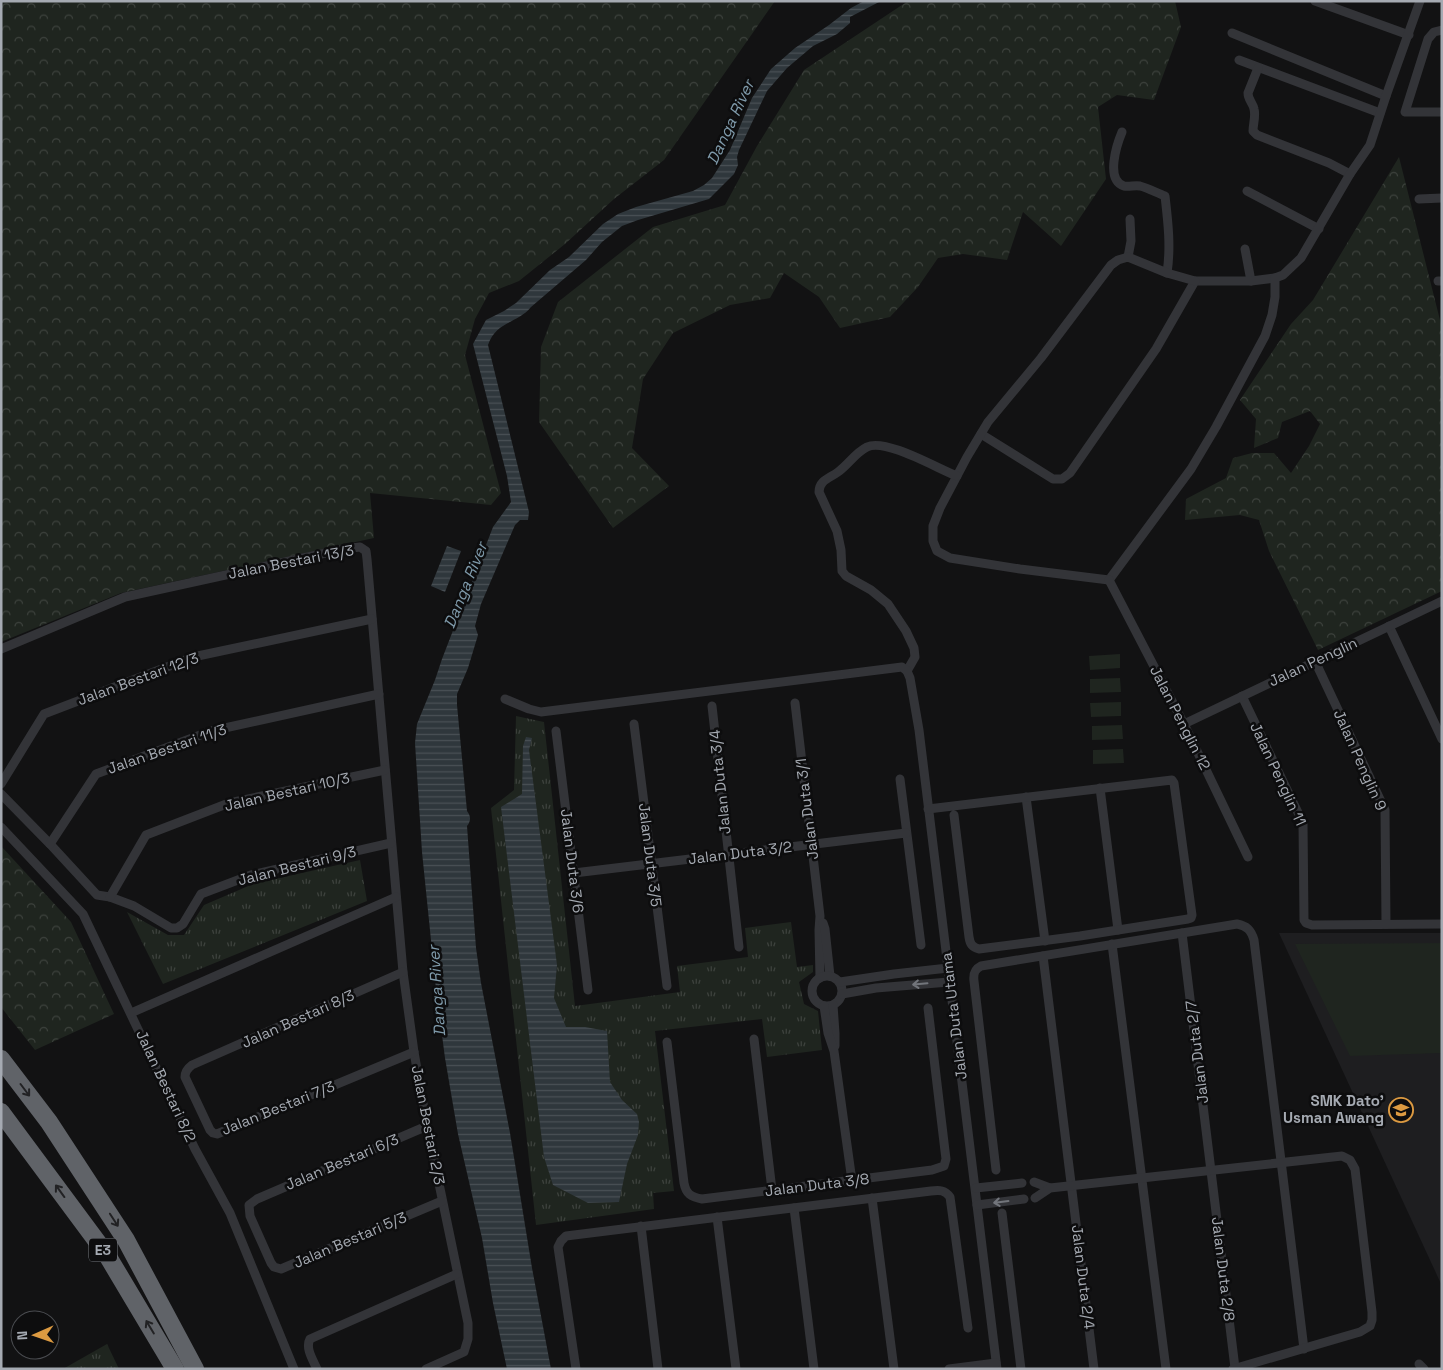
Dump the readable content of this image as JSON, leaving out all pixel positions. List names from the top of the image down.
{
  "streets": {
    "highway": ["E3"],
    "street": [
      "Jalan Bestari 13/3",
      "Jalan Penglin",
      "Jalan Bestari 12/3",
      "Jalan Penglin 12",
      "Jalan Bestari 11/3",
      "Jalan Penglin 9",
      "Jalan Penglin 11",
      "Jalan Duta 3/4",
      "Jalan Bestari 10/3",
      "Jalan Duta 3/1",
      "Jalan Duta 3/2",
      "Jalan Duta 3/5",
      "Jalan Duta 3/6",
      "Jalan Bestari 9/3",
      "Jalan Duta Utama",
      "Jalan Bestari 8/3",
      "Jalan Duta 2/7",
      "Jalan Bestari 8/2",
      "Jalan Bestari 7/3",
      "Jalan Bestari 2/3",
      "Jalan Bestari 6/3",
      "Jalan Duta 3/8",
      "Jalan Bestari 5/3",
      "Jalan Duta 2/8",
      "Jalan Duta 2/4"
    ]
  },
  "crossings": [
    ["Jalan Bestari 13/3", "Jalan Bestari 12/3"],
    ["Jalan Bestari 13/3", "Jalan Bestari 11/3"],
    ["Jalan Bestari 13/3", "Jalan Bestari 10/3"],
    ["Jalan Bestari 13/3", "Jalan Bestari 9/3"],
    ["Jalan Bestari 13/3", "Jalan Bestari 2/3"],
    ["Jalan Penglin", "Jalan Penglin 12"],
    ["Jalan Penglin", "Jalan Penglin 9"],
    ["Jalan Penglin", "Jalan Penglin 11"],
    ["Jalan Penglin 9", "Jalan Penglin 11"],
    ["Jalan Duta 3/4", "Jalan Duta 3/2"],
    ["Jalan Bestari 10/3", "Jalan Bestari 9/3"],
    ["Jalan Duta 3/1", "Jalan Duta 3/2"],
    ["Jalan Duta 3/2", "Jalan Duta 3/5"],
    ["Jalan Duta 3/2", "Jalan Duta 3/6"],
    ["Jalan Bestari 8/3", "Jalan Bestari 7/3"],
    ["Jalan Bestari 8/3", "Jalan Bestari 2/3"],
    ["Jalan Duta 2/7", "Jalan Duta 2/8"],
    ["Jalan Bestari 7/3", "Jalan Bestari 2/3"],
    ["Jalan Bestari 2/3", "Jalan Bestari 6/3"],
    ["Jalan Bestari 2/3", "Jalan Bestari 5/3"],
    ["Jalan Bestari 6/3", "Jalan Bestari 5/3"]
  ],
  "water": ["Danga River"],
  "places": {
    "school or university": ["SMK Dato' Usman Awang"]
  },
  "north": "left"
}
